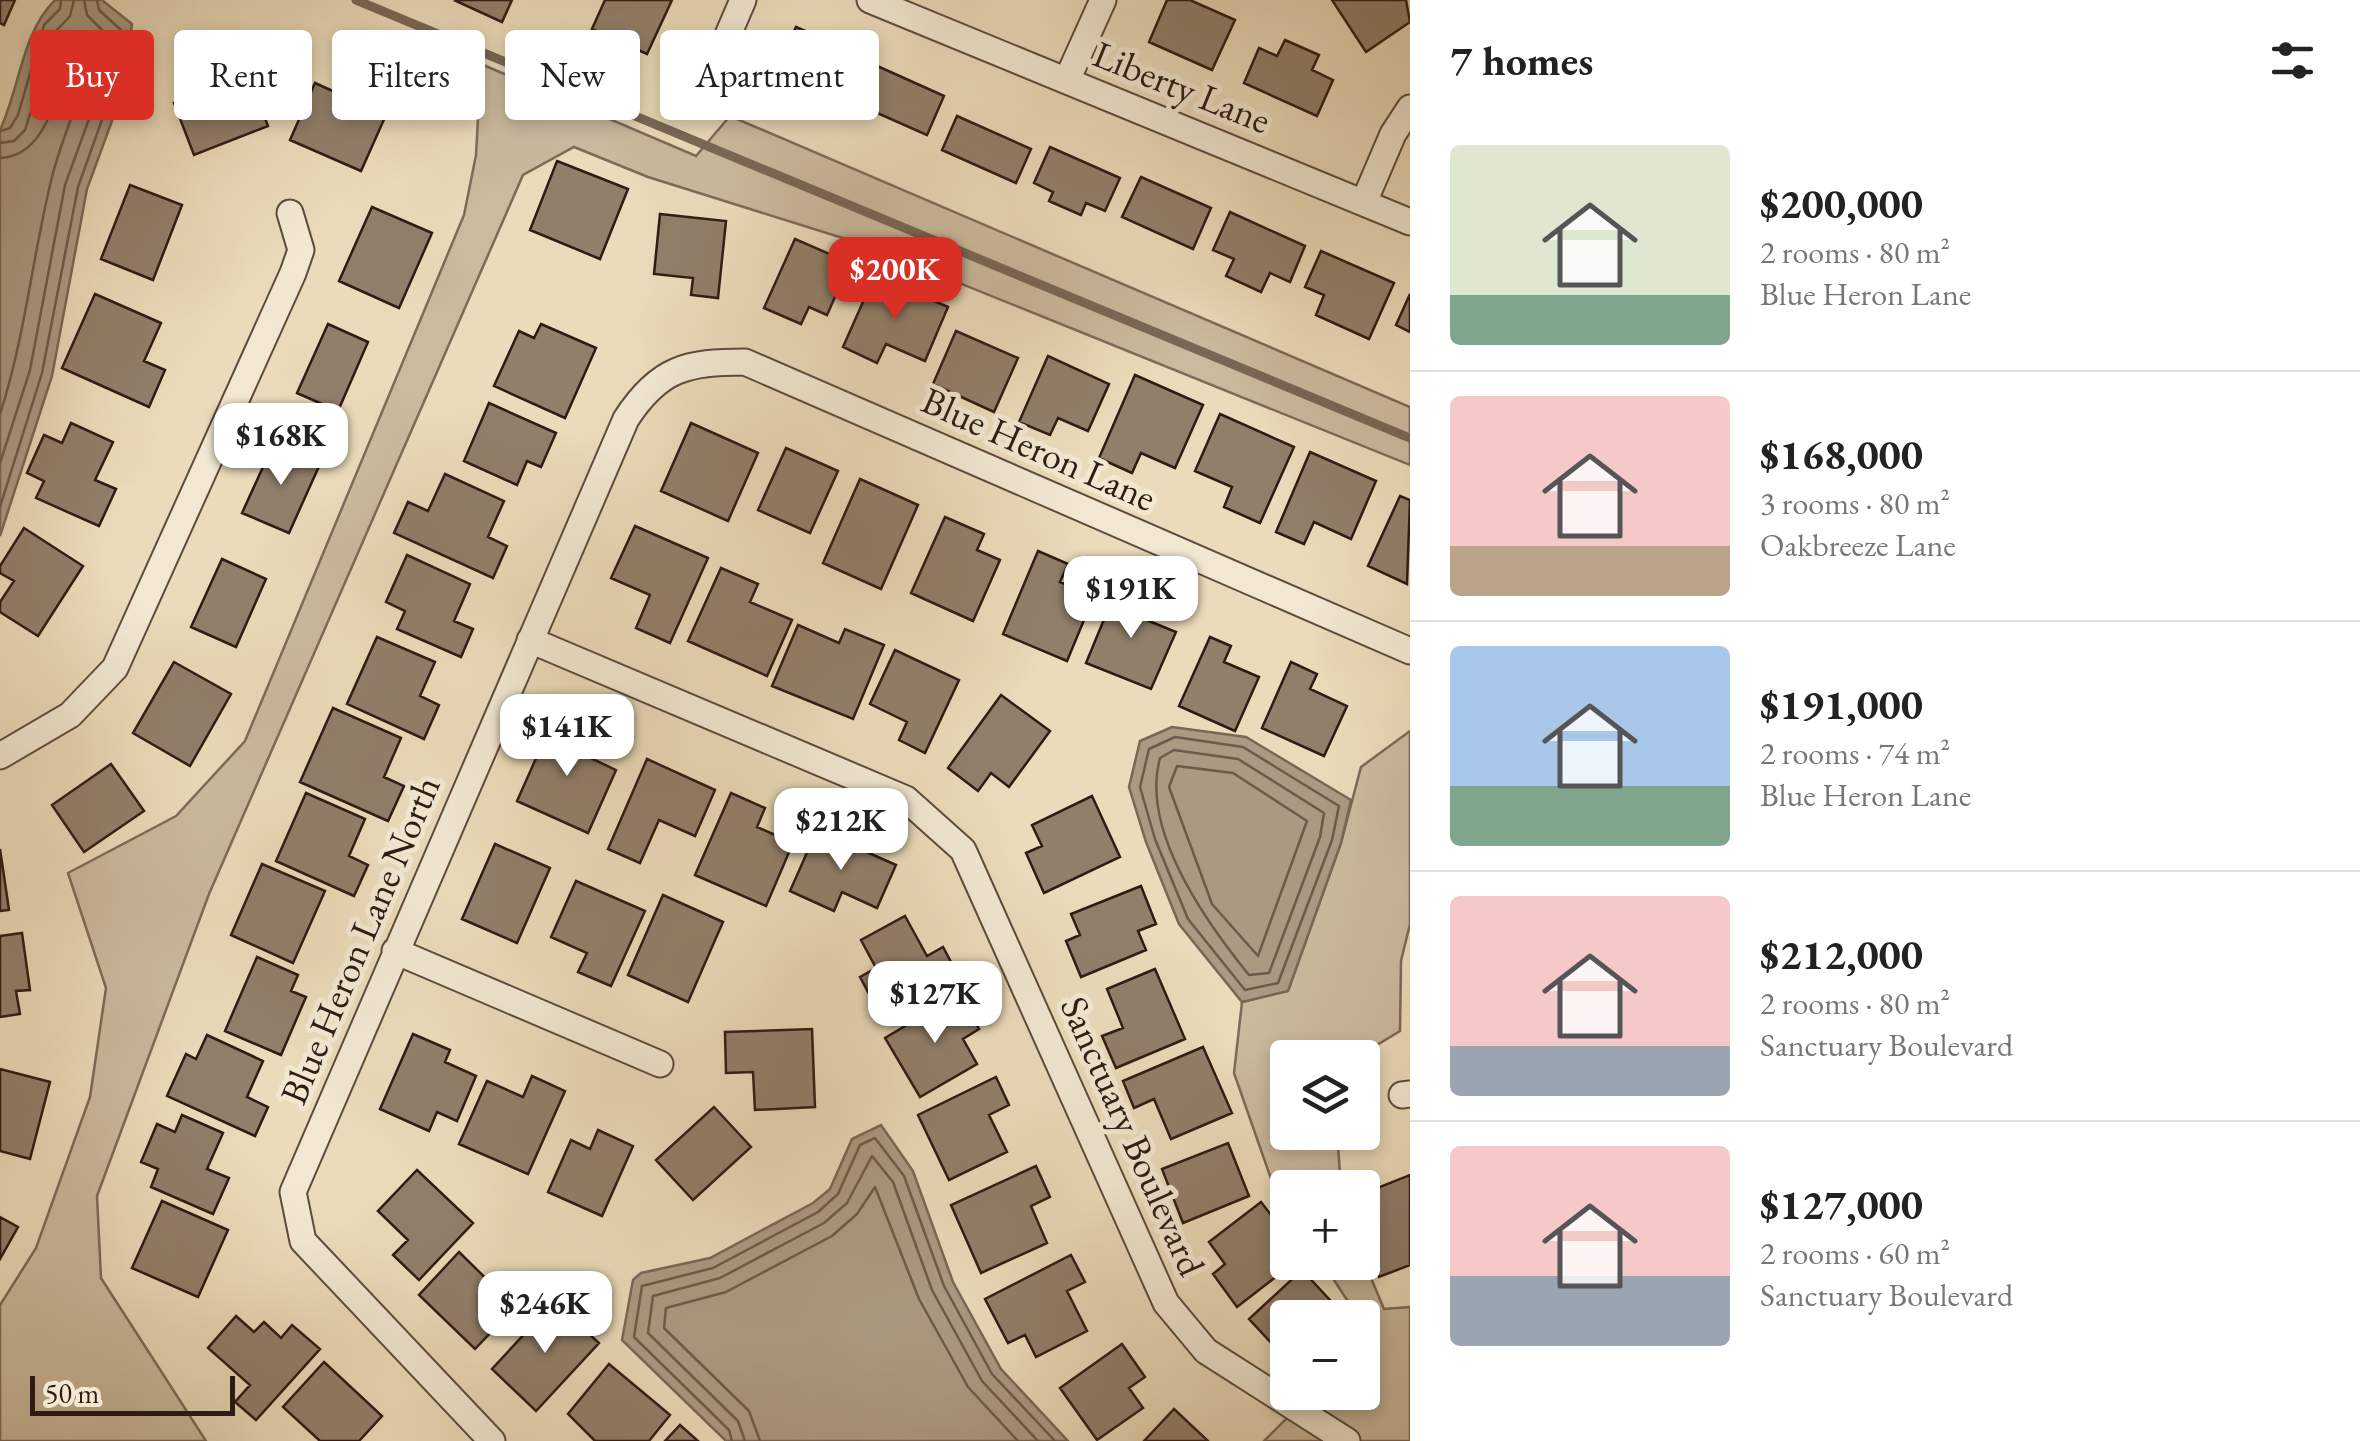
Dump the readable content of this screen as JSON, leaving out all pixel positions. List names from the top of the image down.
{
  "streets": {
    "street": [
      "Liberty Lane",
      "Blue Heron Lane",
      "Blue Heron Lane North",
      "Sanctuary Boulevard"
    ]
  },
  "crossings": [
    ["Blue Heron Lane", "Blue Heron Lane North"],
    ["Blue Heron Lane North", "Sanctuary Boulevard"]
  ],
  "scale_bar": "50 m",
  "page": {
    "heading": "7 homes",
    "chip": [
      "Buy",
      "Rent",
      "Filters",
      "New",
      "Apartment"
    ],
    "list": [
      {
        "name": "$200,000",
        "note": "2 rooms · 80 m² · Blue Heron Lane"
      },
      {
        "name": "$168,000",
        "note": "3 rooms · 80 m² · Oakbreeze Lane"
      },
      {
        "name": "$191,000",
        "note": "2 rooms · 74 m² · Blue Heron Lane"
      },
      {
        "name": "$212,000",
        "note": "2 rooms · 80 m² · Sanctuary Boulevard"
      },
      {
        "name": "$127,000",
        "note": "2 rooms · 60 m² · Sanctuary Boulevard"
      }
    ],
    "price": [
      "$200K",
      "$168K",
      "$191K",
      "$141K",
      "$212K",
      "$127K",
      "$246K"
    ],
    "map_buttons": ["+", "−"],
    "scale": "50 m"
  }
}
